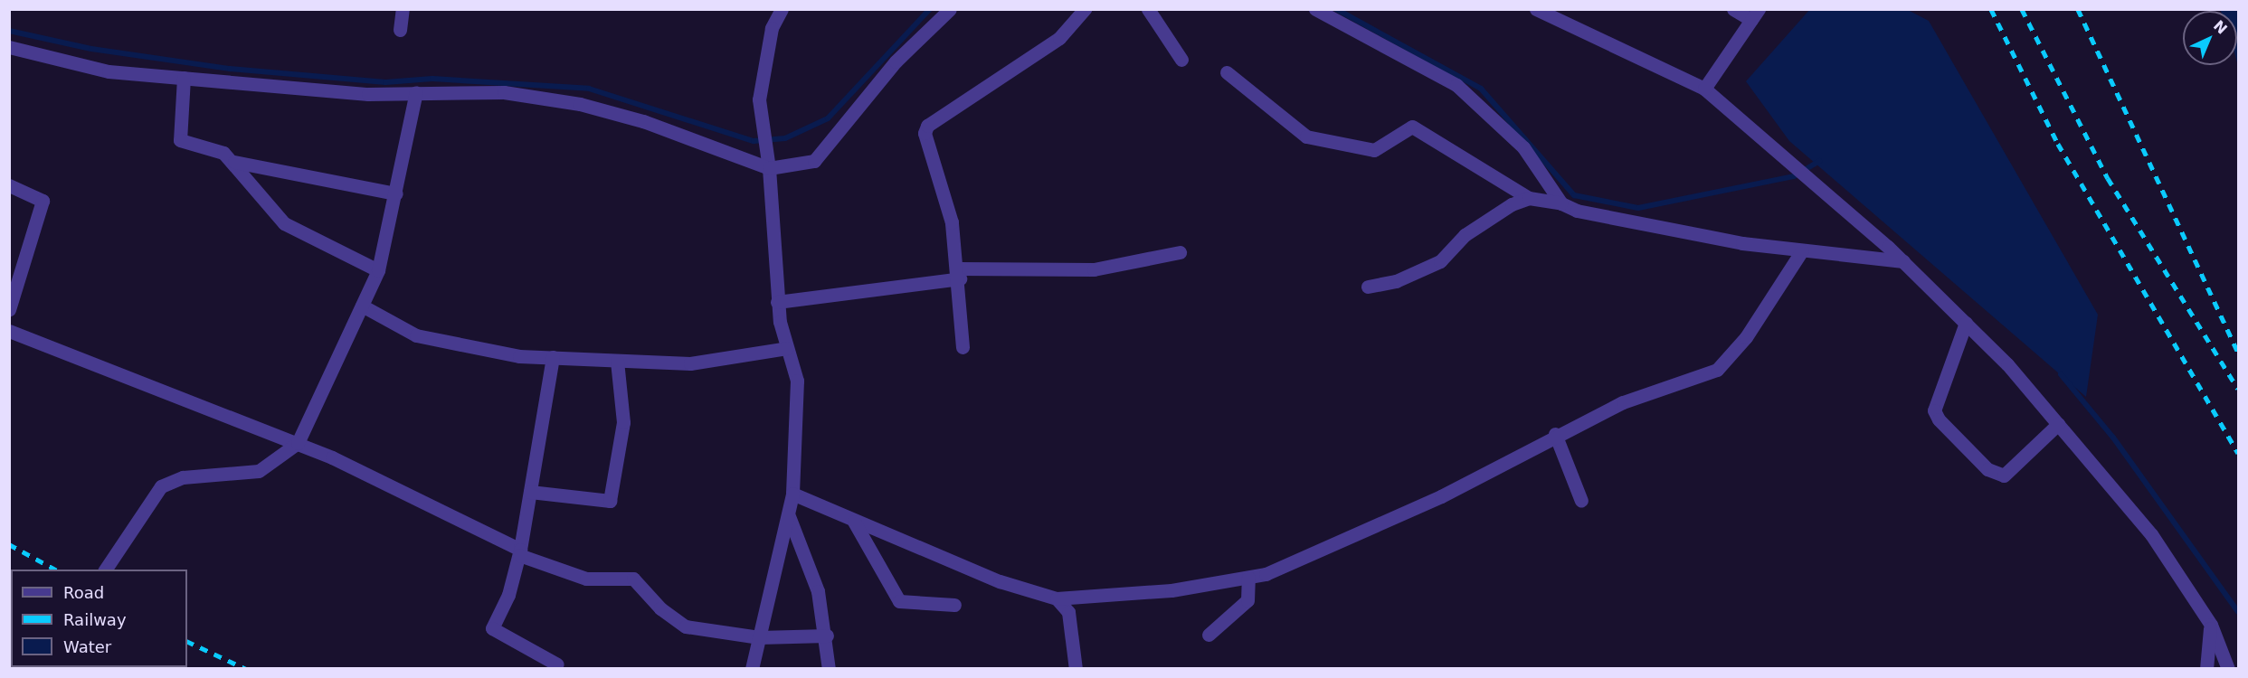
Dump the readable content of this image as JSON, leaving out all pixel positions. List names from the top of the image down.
{
  "legend": ["Road", "Railway", "Water"],
  "north": "top right"
}
